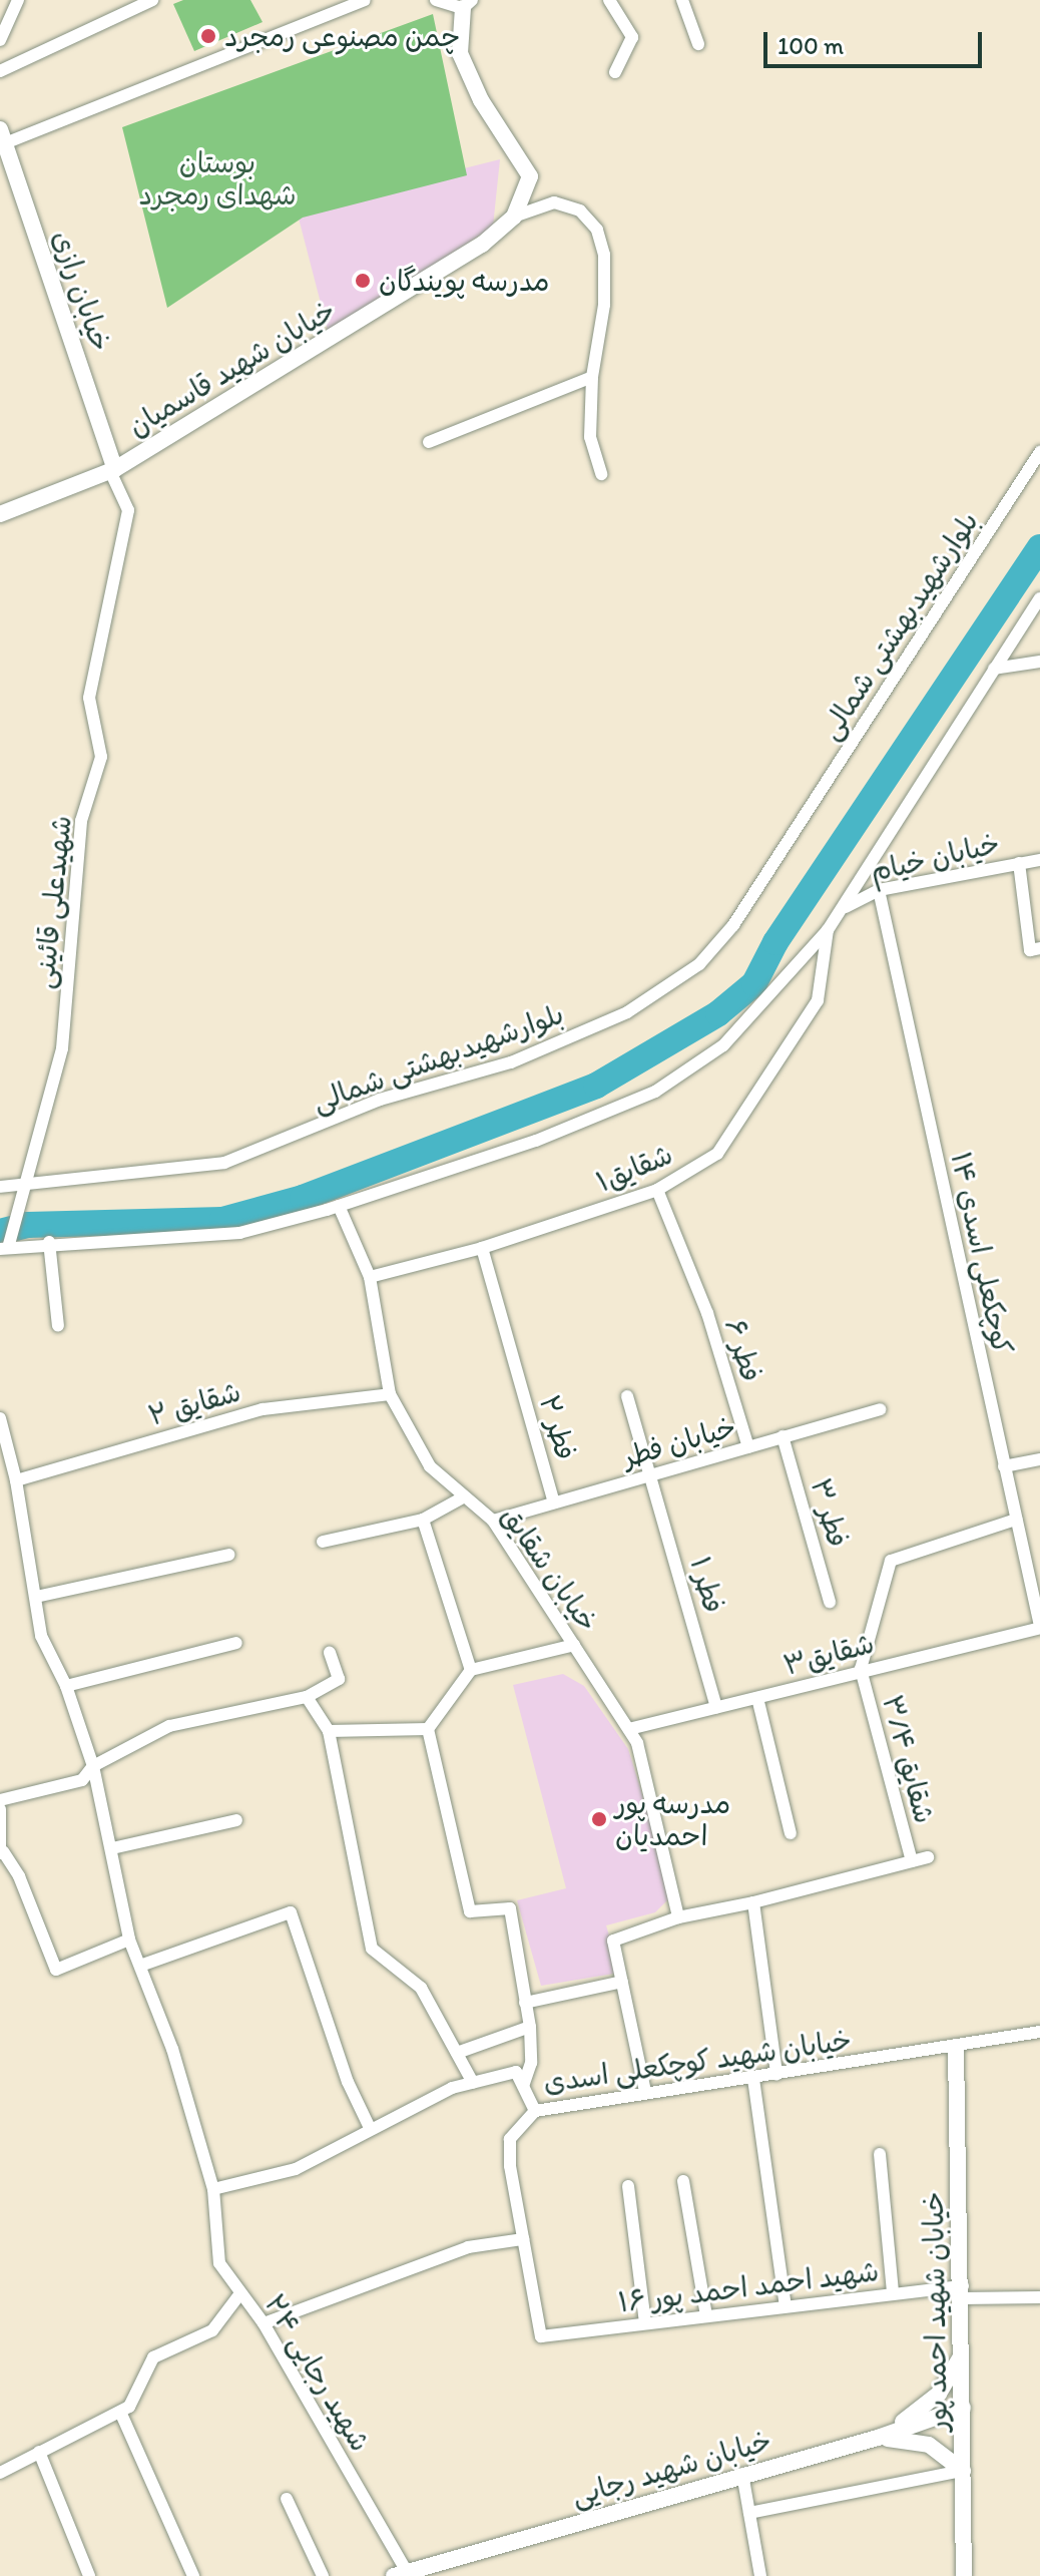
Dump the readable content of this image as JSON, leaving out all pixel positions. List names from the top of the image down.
{
  "streets": {
    "street": [
      "خیابان رازی",
      "خیابان شهید قاسمیان",
      "بلوارشهیدبهشتی شمالی",
      "خیابان خیام",
      "شهیدعلی قائینی",
      "شقایق۱",
      "کوچکعلی اسدی ۱۴",
      "فطر ۶",
      "شقایق ۲",
      "فطر ۲",
      "خیابان فطر",
      "فطر ۳",
      "خیابان شقایق",
      "فطر ۱",
      "شقایق۳",
      "شقایق ۳/۴",
      "خیابان شهید کوچکعلی اسدی",
      "شهید احمد احمد پور ۱۶",
      "خیابان شهید احمد پور",
      "شهید رجایی ۲۴",
      "خیابان شهید رجایی"
    ]
  },
  "crossings": [
    ["خیابان رازی", "خیابان شهید قاسمیان"],
    ["خیابان رازی", "شهیدعلی قائینی"],
    ["خیابان شهید قاسمیان", "شهیدعلی قائینی"],
    ["بلوارشهیدبهشتی شمالی", "شهیدعلی قائینی"],
    ["خیابان خیام", "کوچکعلی اسدی ۱۴"],
    ["شقایق۱", "فطر ۶"],
    ["شقایق۱", "فطر ۲"],
    ["شقایق۱", "خیابان شقایق"],
    ["کوچکعلی اسدی ۱۴", "شقایق۳"],
    ["فطر ۶", "خیابان فطر"],
    ["شقایق ۲", "خیابان شقایق"],
    ["شقایق ۲", "شهید رجایی ۲۴"],
    ["فطر ۲", "خیابان فطر"],
    ["خیابان فطر", "فطر ۳"],
    ["خیابان فطر", "خیابان شقایق"],
    ["خیابان فطر", "فطر ۱"],
    ["خیابان شقایق", "شقایق۳"],
    ["فطر ۱", "شقایق۳"],
    ["شقایق۳", "شقایق ۳/۴"],
    ["خیابان شهید کوچکعلی اسدی", "خیابان شهید احمد پور"],
    ["خیابان شهید کوچکعلی اسدی", "شهید رجایی ۲۴"],
    ["شهید احمد احمد پور ۱۶", "خیابان شهید احمد پور"],
    ["خیابان شهید احمد پور", "خیابان شهید رجایی"],
    ["شهید رجایی ۲۴", "خیابان شهید رجایی"]
  ],
  "parks": ["بوستان شهدای رمجرد"],
  "places": ["چمن مصنوعی رمجرد", "مدرسه پویندگان", "مدرسه پور احمدیان"],
  "scale_bar": "100 m"
}
